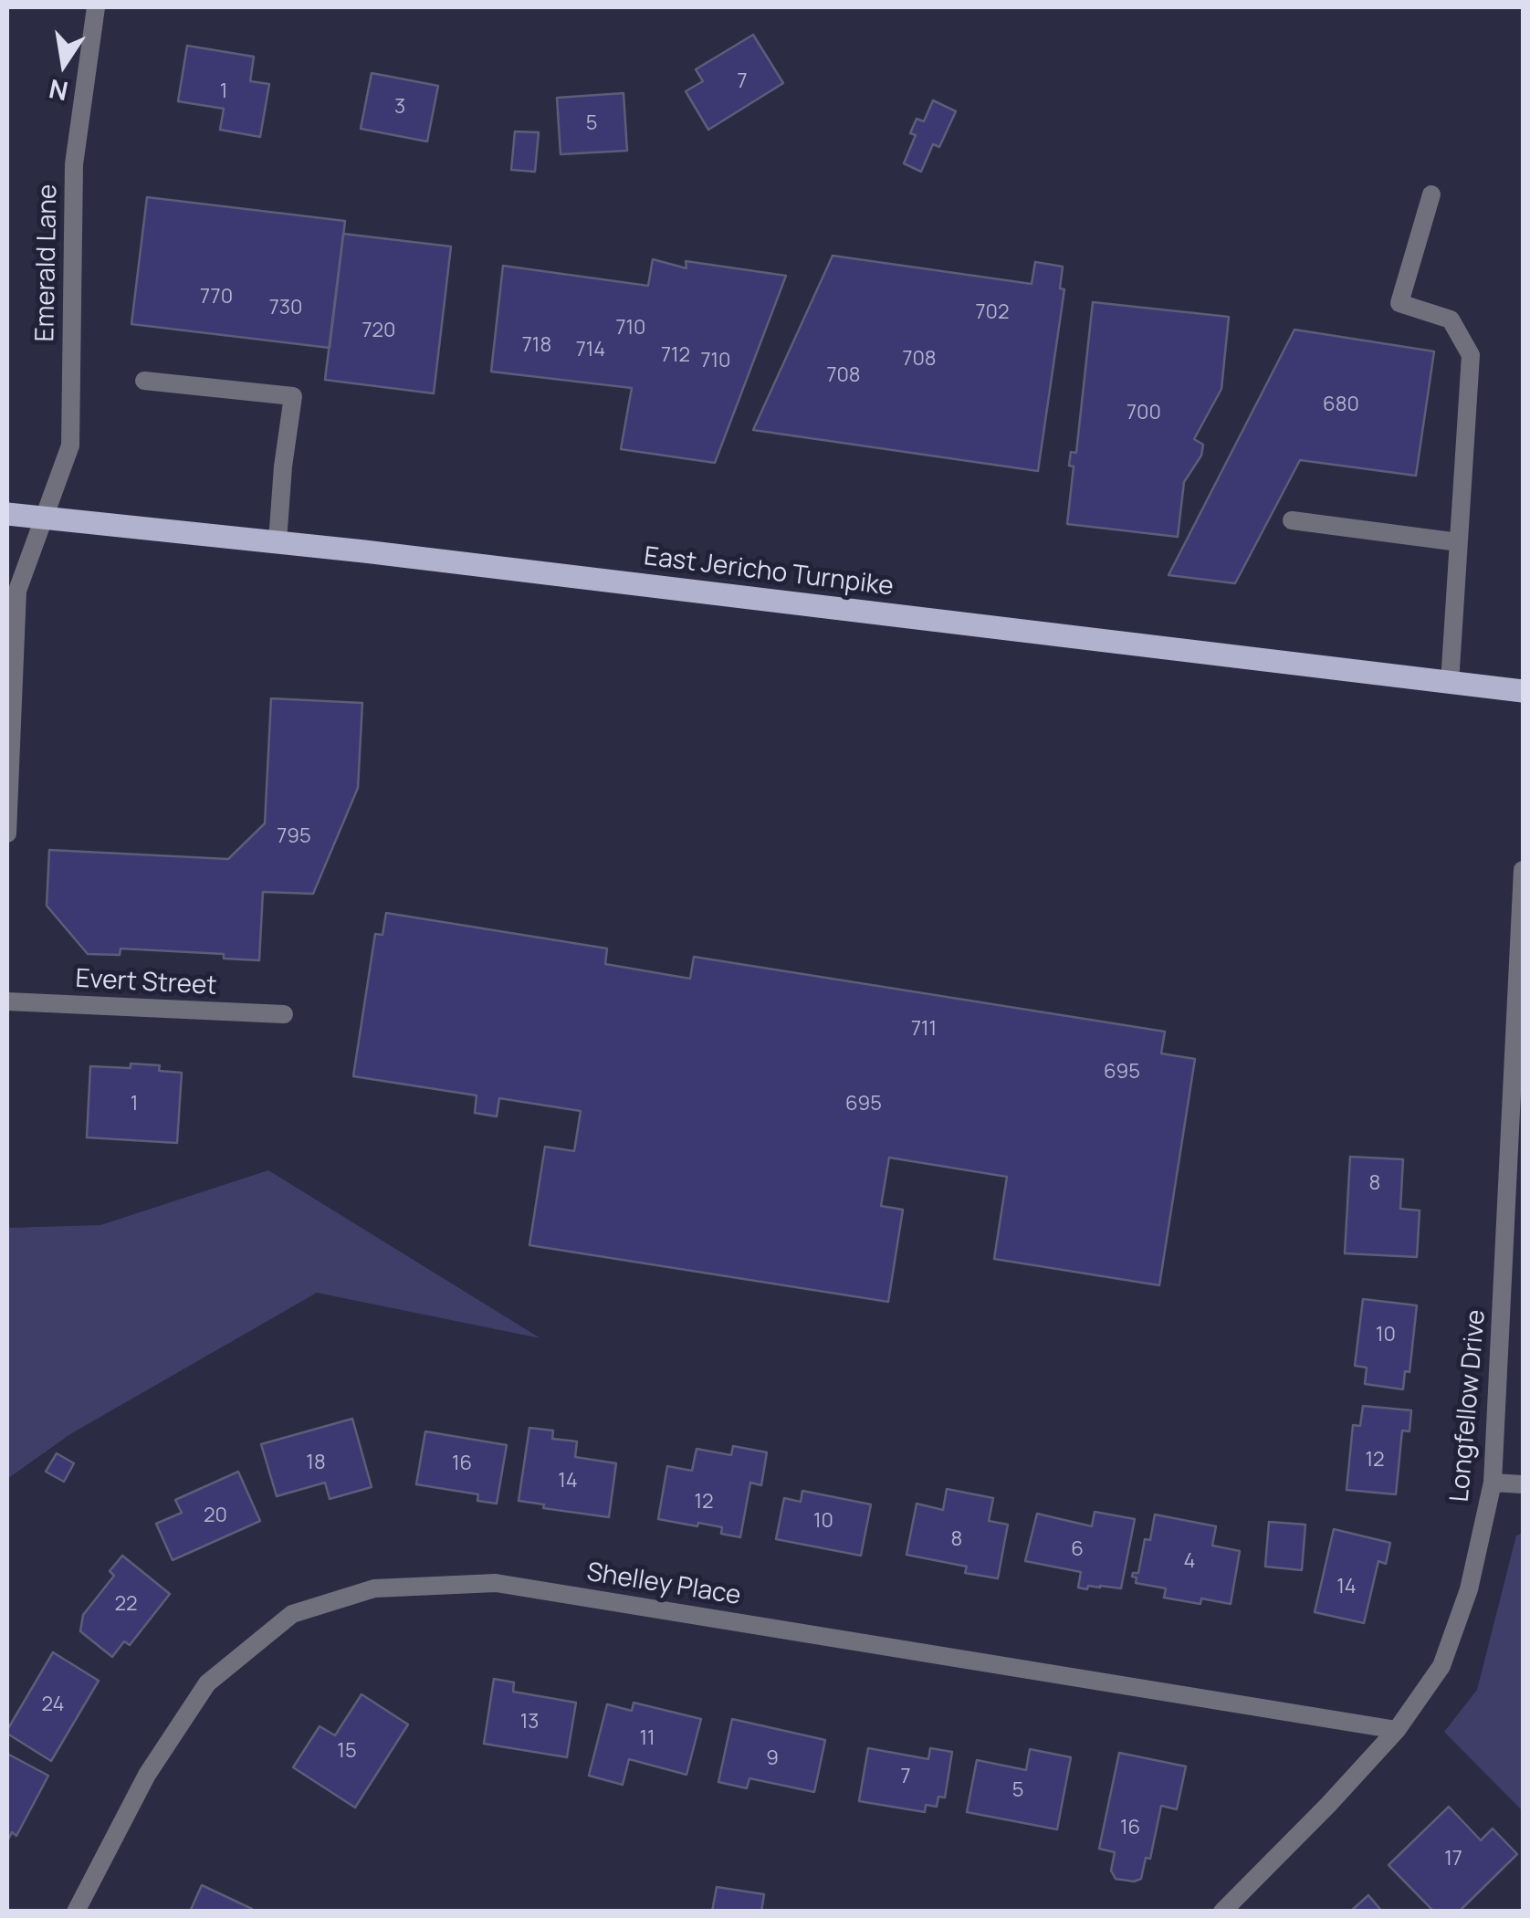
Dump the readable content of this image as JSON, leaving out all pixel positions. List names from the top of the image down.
{
  "streets": {
    "main road": ["East Jericho Turnpike"],
    "street": [
      "Emerald Lane",
      "Evert Street",
      "Longfellow Drive",
      "Shelley Place"
    ]
  },
  "crossings": [
    ["Emerald Lane", "East Jericho Turnpike"],
    ["Longfellow Drive", "Shelley Place"]
  ],
  "house_numbers": [
    "7",
    "1",
    "3",
    "5",
    "770",
    "730",
    "702",
    "710",
    "720",
    "718",
    "714",
    "712",
    "708",
    "710",
    "708",
    "680",
    "700",
    "795",
    "711",
    "695",
    "1",
    "695",
    "8",
    "10",
    "12",
    "18",
    "16",
    "14",
    "12",
    "20",
    "10",
    "8",
    "6",
    "4",
    "14",
    "22",
    "24",
    "13",
    "11",
    "15",
    "9",
    "7",
    "5",
    "16",
    "17"
  ],
  "north": "bottom"
}
